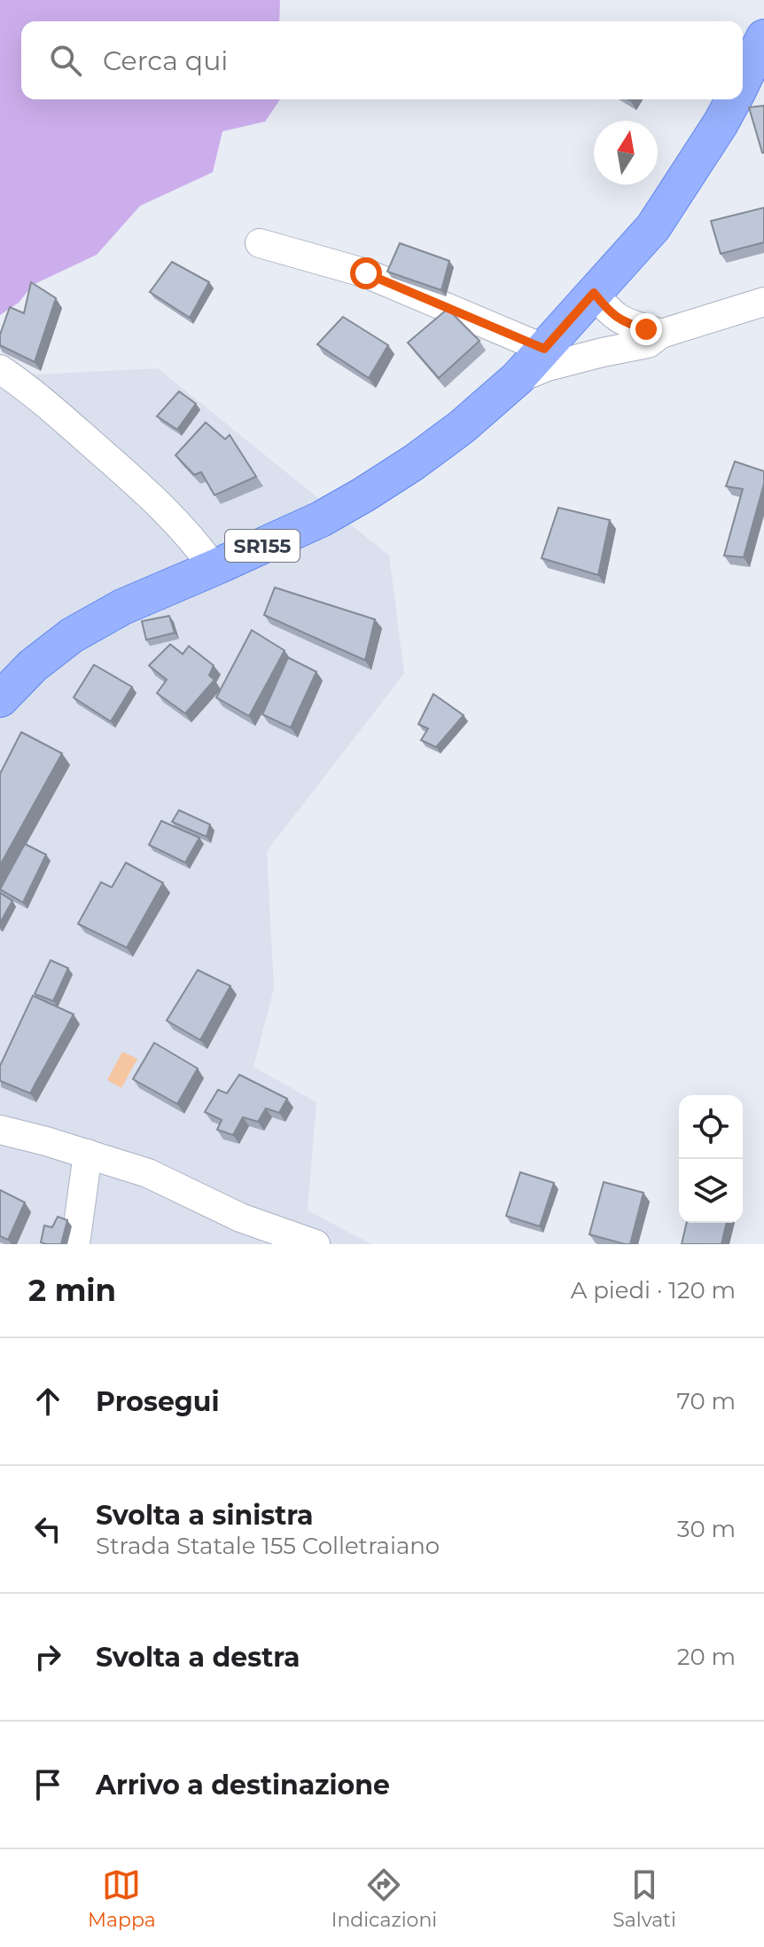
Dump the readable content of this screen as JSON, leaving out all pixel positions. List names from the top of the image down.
{
  "streets": {
    "main road": ["SR155"]
  },
  "north": "top",
  "page": {
    "search": "Cerca qui",
    "heading": ["2 min", "A piedi · 120 m"],
    "list": [
      ["Prosegui", "70 m"],
      ["Svolta a sinistra", "Strada Statale 155 Colletraiano", "30 m"],
      ["Svolta a destra", "20 m"],
      "Arrivo a destinazione"
    ],
    "nav": ["Mappa", "Indicazioni", "Salvati"]
  }
}
